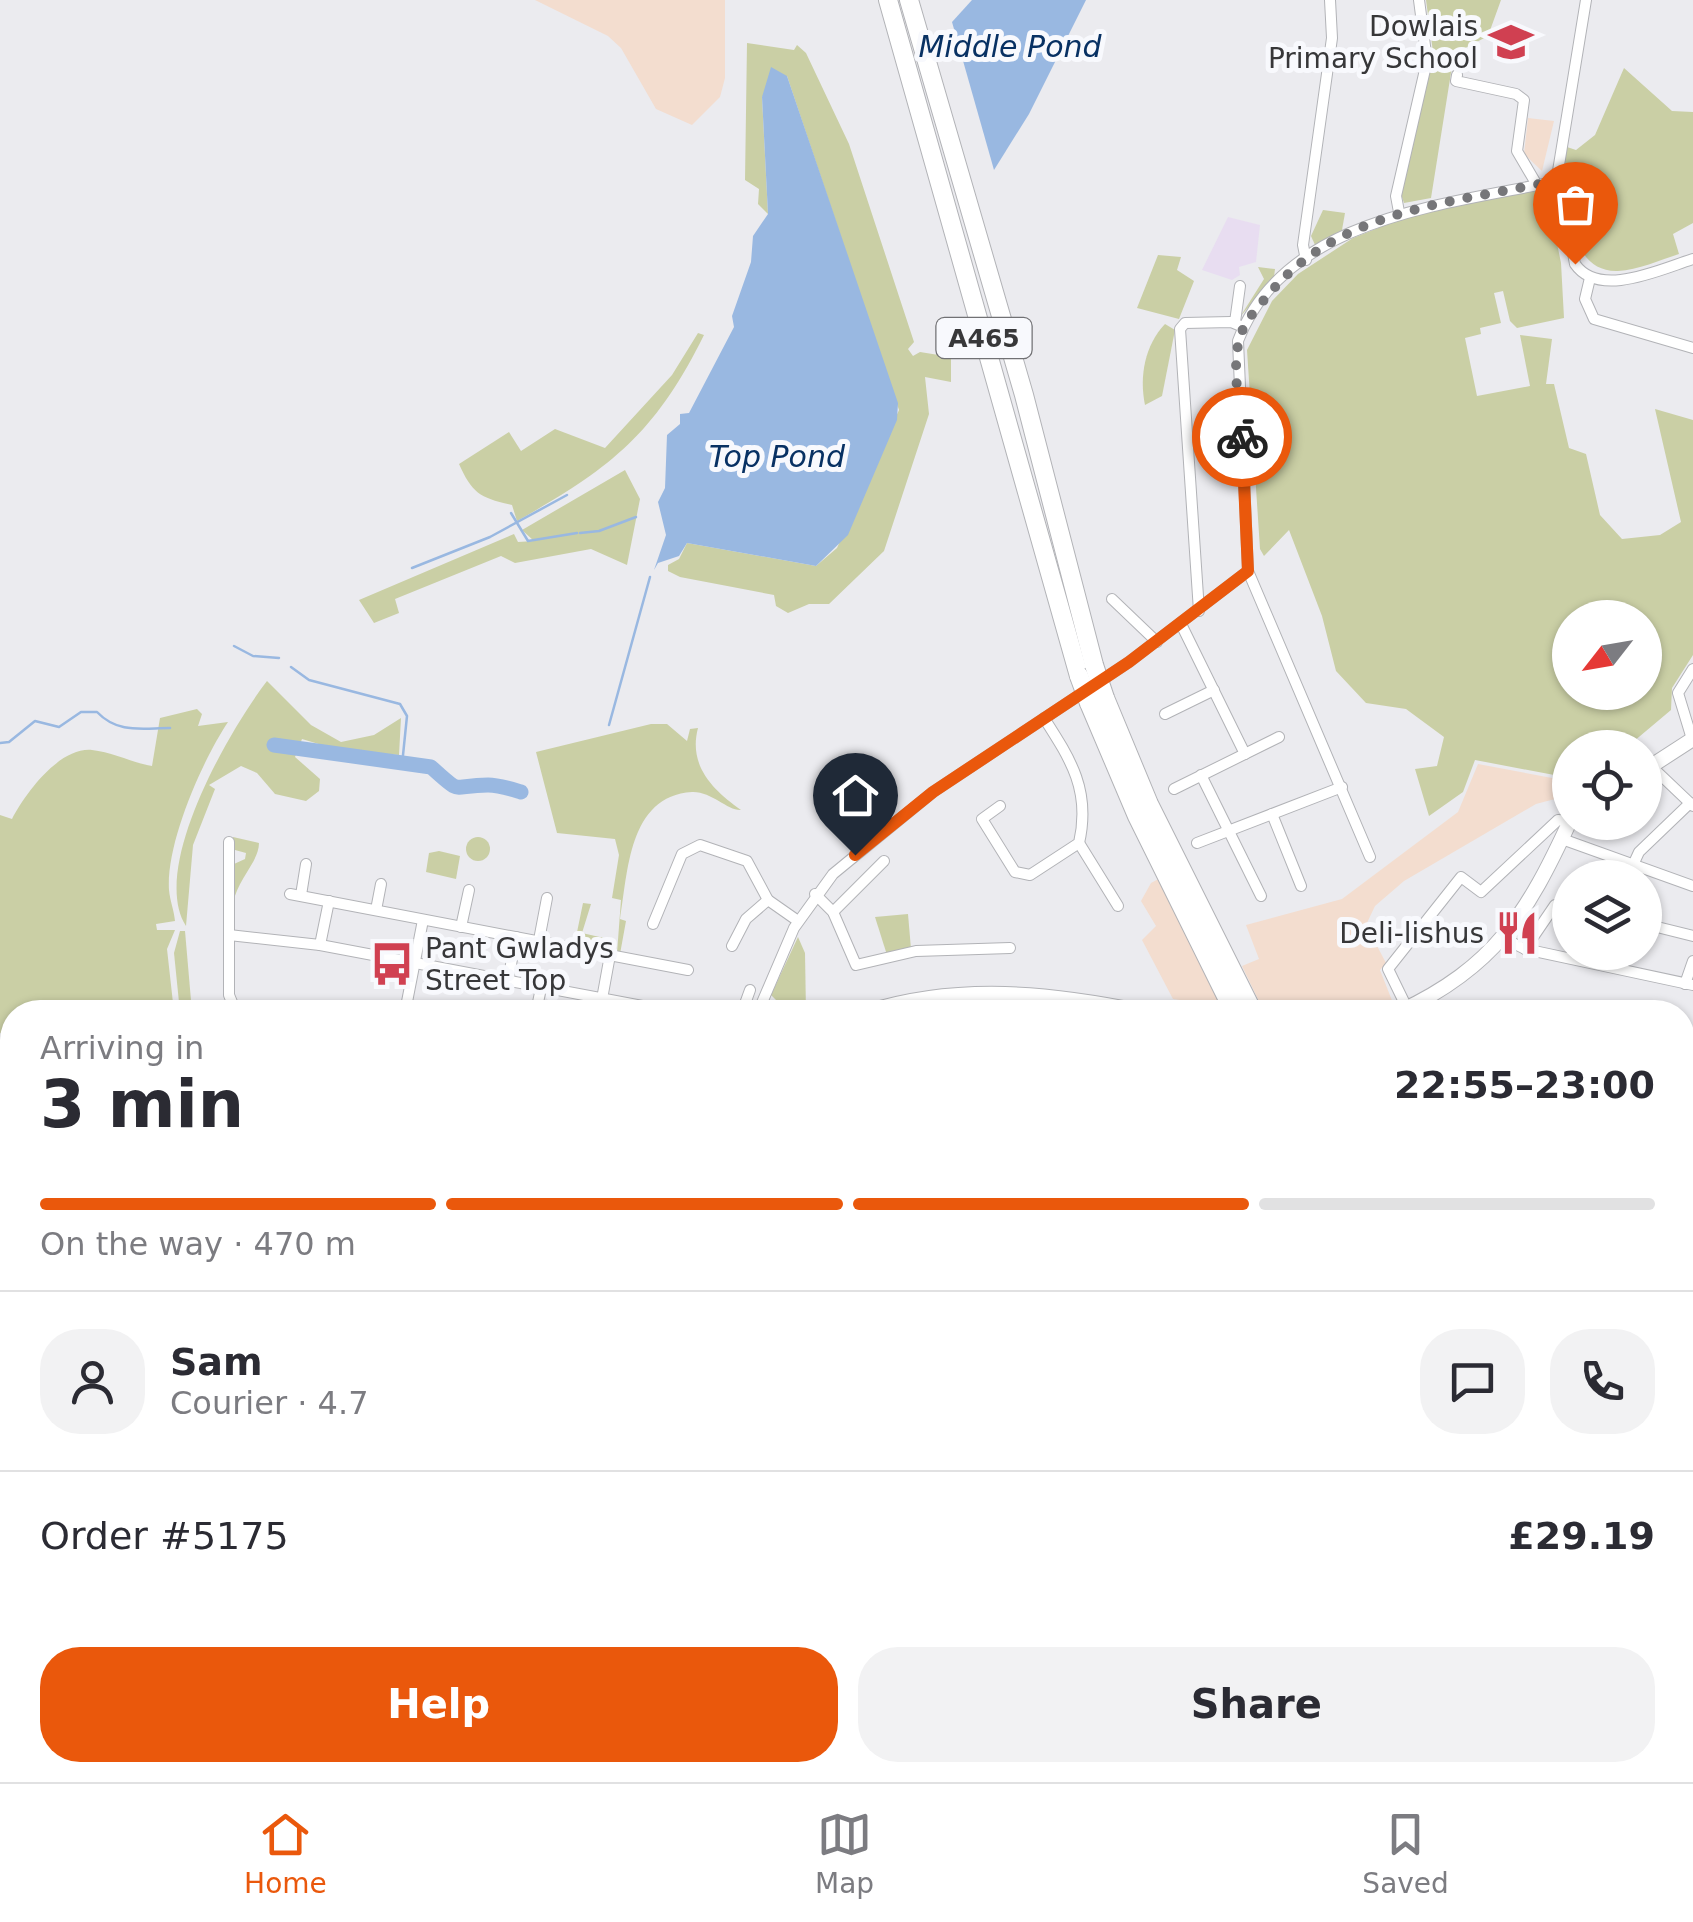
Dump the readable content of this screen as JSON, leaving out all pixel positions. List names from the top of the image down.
{
  "streets": {
    "highway": ["A465"]
  },
  "water": ["Middle Pond", "Top Pond"],
  "places": {
    "school or university": ["Dowlais Primary School"],
    "restaurant": ["Deli-lishus"],
    "bus stop": ["Pant Gwladys Street Top"]
  },
  "north": "bottom left",
  "page": {
    "heading": ["3 min", "Arriving in", "22:55–23:00"],
    "panel": [
      "Sam",
      "Courier · 4.7",
      "Order #5175",
      "£29.19"
    ],
    "bar": "On the way · 470 m",
    "buttons": ["Help", "Share"],
    "tabs": ["Home", "Map", "Saved"]
  }
}
